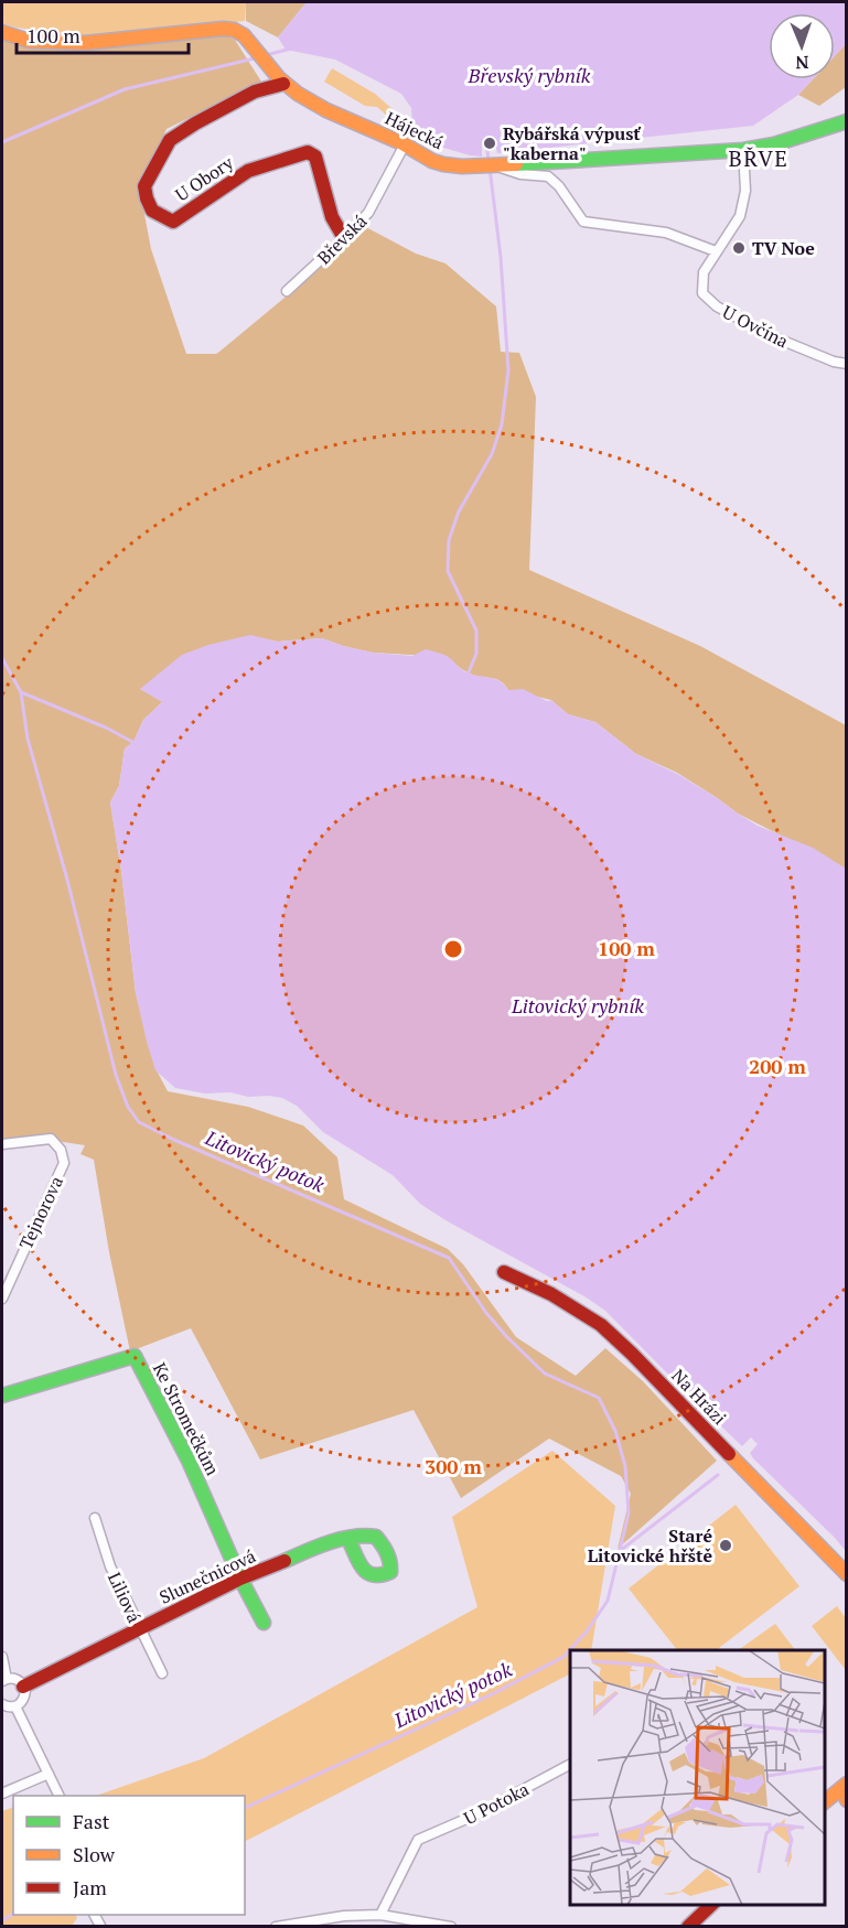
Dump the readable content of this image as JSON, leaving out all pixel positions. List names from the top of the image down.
{
  "streets": {
    "street": [
      "Hájecká",
      "U Obory",
      "Břevská",
      "U Ovčína",
      "Tejnorova",
      "Na Hrázi",
      "Ke Stromečkům",
      "Slunečnicová",
      "Liliová",
      "U Potoka"
    ]
  },
  "crossings": [
    ["Hájecká", "U Obory"],
    ["Hájecká", "Břevská"],
    ["Hájecká", "U Ovčína"],
    ["U Obory", "Břevská"],
    ["Ke Stromečkům", "Slunečnicová"],
    ["Slunečnicová", "Liliová"]
  ],
  "districts": ["BŘVE"],
  "water": ["Břevský rybník", "Litovický rybník", "Litovický potok"],
  "places": ["Rybářská výpusť \"kaberna\"", "TV Noe", "Staré Litovické hřště"],
  "legend": ["Fast", "Slow", "Jam"],
  "scale_bar": "100 m",
  "north": "bottom",
  "rings": ["100 m", "200 m", "300 m"]
}
